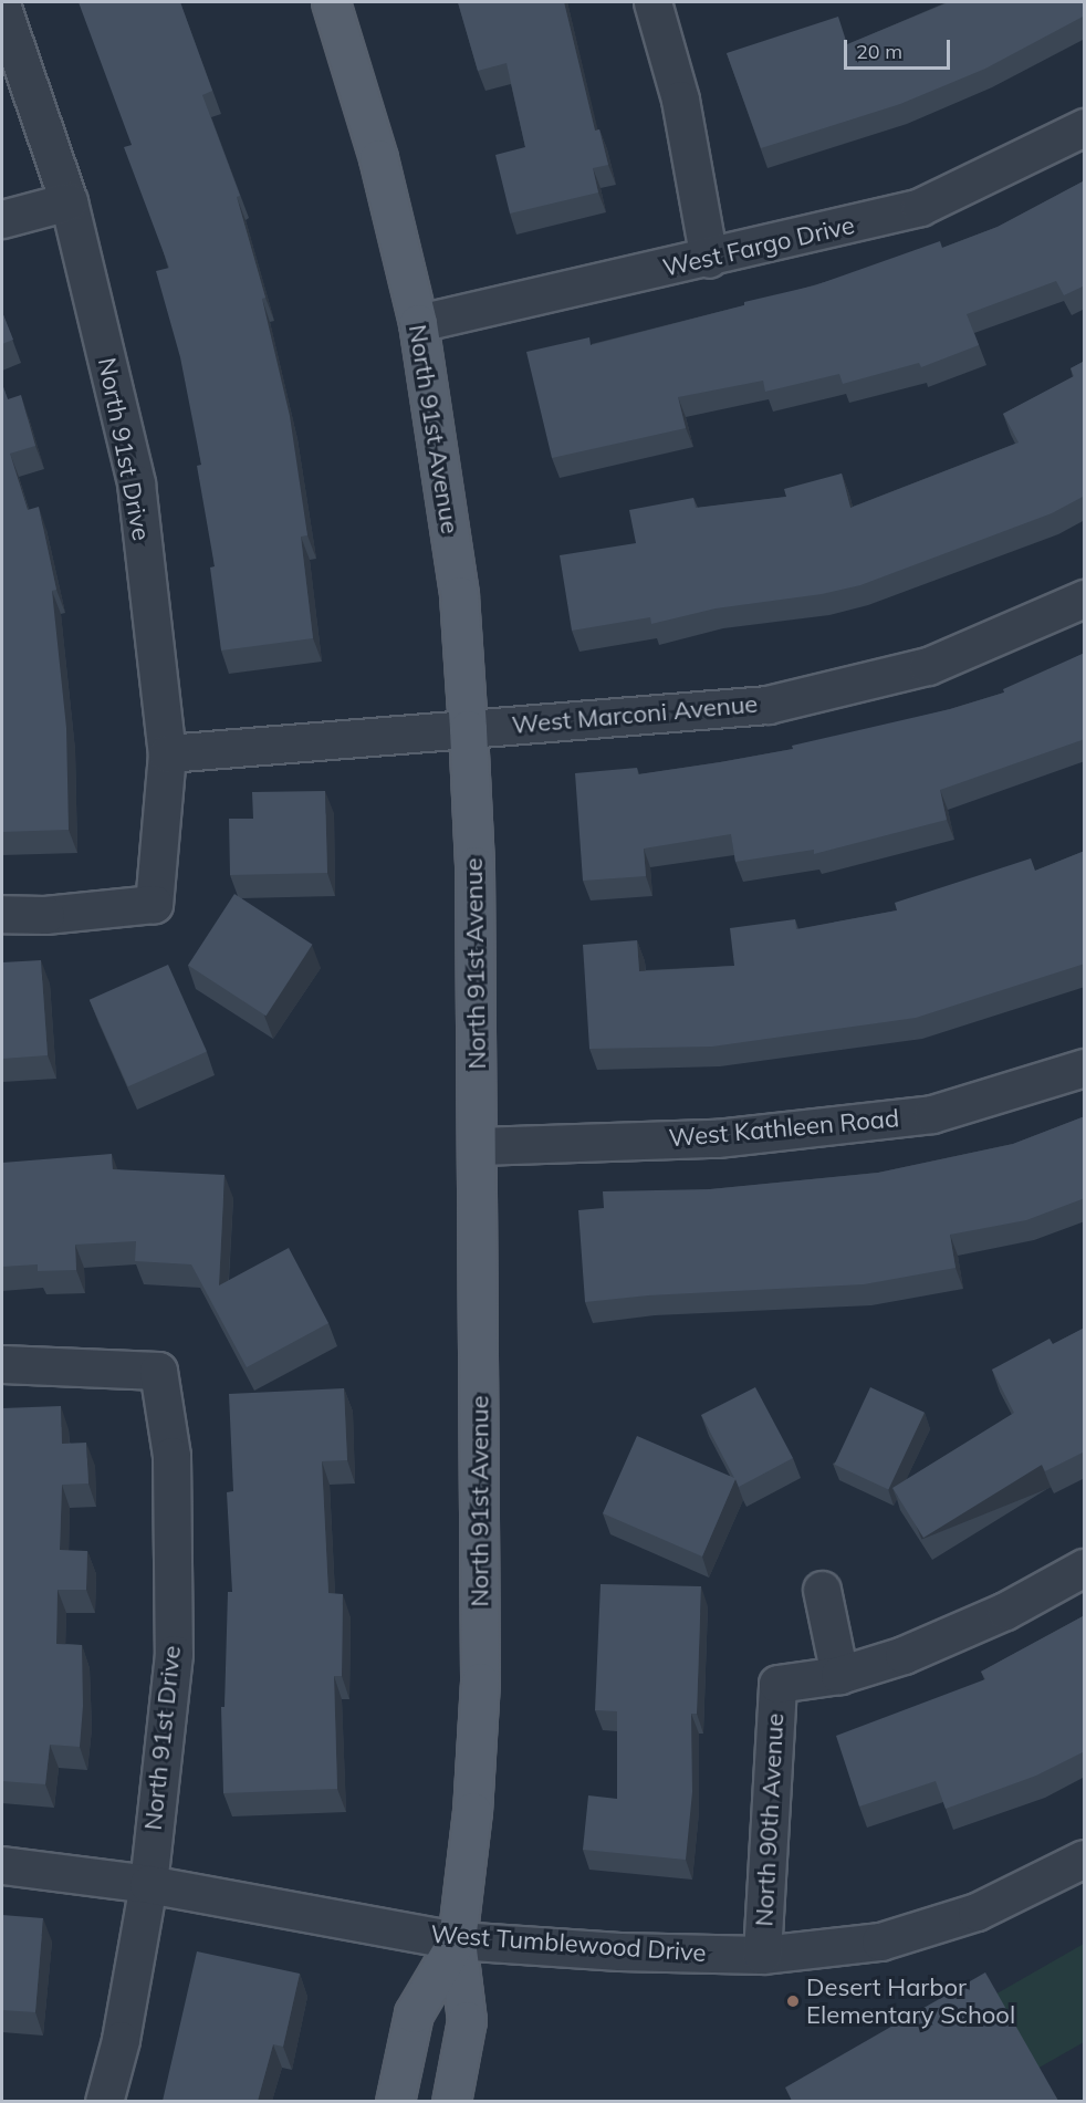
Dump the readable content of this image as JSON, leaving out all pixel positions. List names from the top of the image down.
{
  "streets": {
    "main road": ["North 91st Avenue"],
    "street": [
      "West Fargo Drive",
      "North 91st Drive",
      "West Marconi Avenue",
      "West Kathleen Road",
      "North 90th Avenue",
      "West Tumblewood Drive"
    ]
  },
  "crossings": [
    ["West Fargo Drive", "North 91st Avenue"],
    ["North 91st Avenue", "West Marconi Avenue"],
    ["North 91st Avenue", "West Kathleen Road"],
    ["North 91st Avenue", "West Tumblewood Drive"],
    ["North 91st Drive", "West Marconi Avenue"],
    ["North 91st Drive", "West Tumblewood Drive"],
    ["North 90th Avenue", "West Tumblewood Drive"]
  ],
  "places": ["Desert Harbor Elementary School"],
  "scale_bar": "20 m"
}
